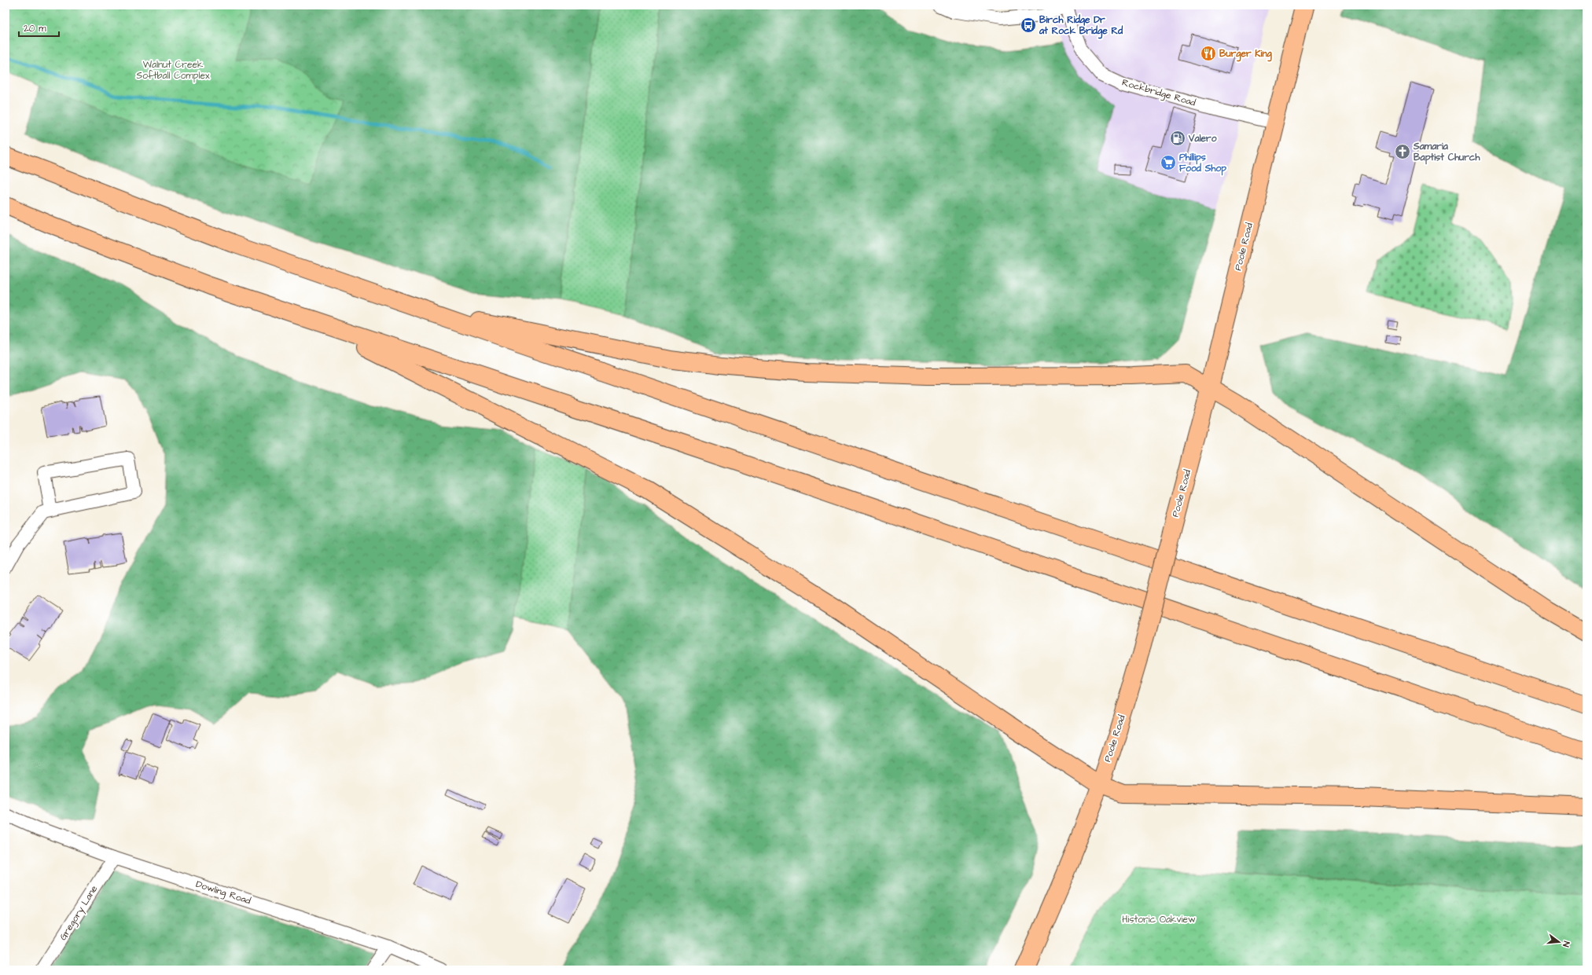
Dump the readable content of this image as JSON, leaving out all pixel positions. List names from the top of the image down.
{
  "streets": {
    "main road": ["Poole Road"],
    "street": ["Rockbridge Road", "Dowling Road", "Gregory Lane"]
  },
  "crossings": [
    ["Rockbridge Road", "Poole Road"],
    ["Dowling Road", "Gregory Lane"]
  ],
  "parks": ["Walnut Creek Softball Complex", "Historic Oakview"],
  "places": {
    "bus stop": ["Birch Ridge Dr at Rock Bridge Rd"],
    "restaurant": ["Burger King"],
    "fuel station": ["Valero"],
    "church": ["Samaria Baptist Church"],
    "supermarket": ["Phillips Food Shop"]
  },
  "scale_bar": "20 m",
  "north": "right"
}
